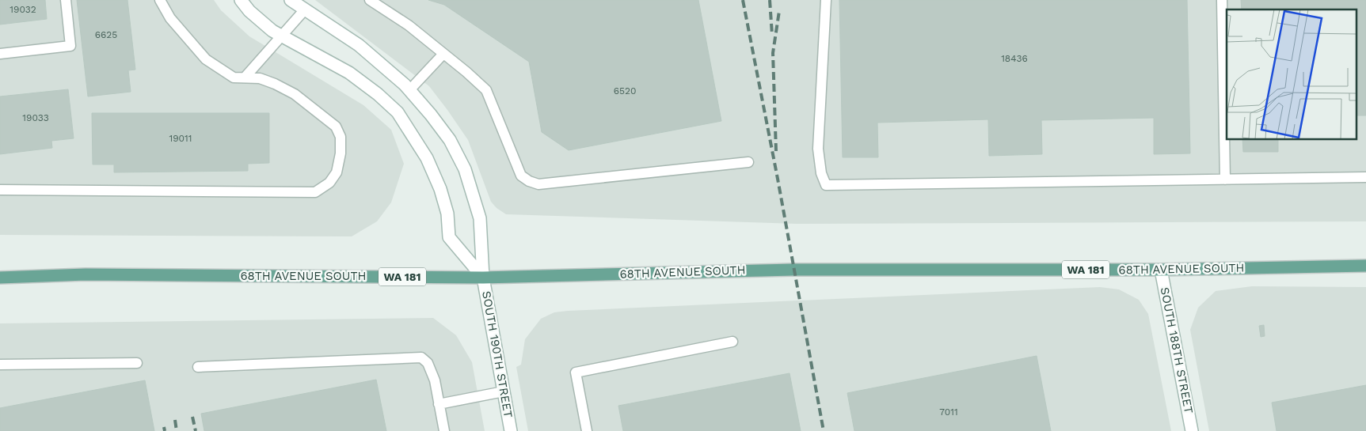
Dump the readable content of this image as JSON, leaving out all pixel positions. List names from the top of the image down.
{
  "streets": {
    "main road": ["68TH AVENUE SOUTH", "WA 181"],
    "street": ["SOUTH 188TH STREET", "SOUTH 190TH STREET"]
  },
  "crossings": [
    ["68TH AVENUE SOUTH", "SOUTH 188TH STREET"],
    ["68TH AVENUE SOUTH", "SOUTH 190TH STREET"]
  ],
  "house_numbers": [
    "19032",
    "6625",
    "18436",
    "6520",
    "19033",
    "19011",
    "7011"
  ]
}
